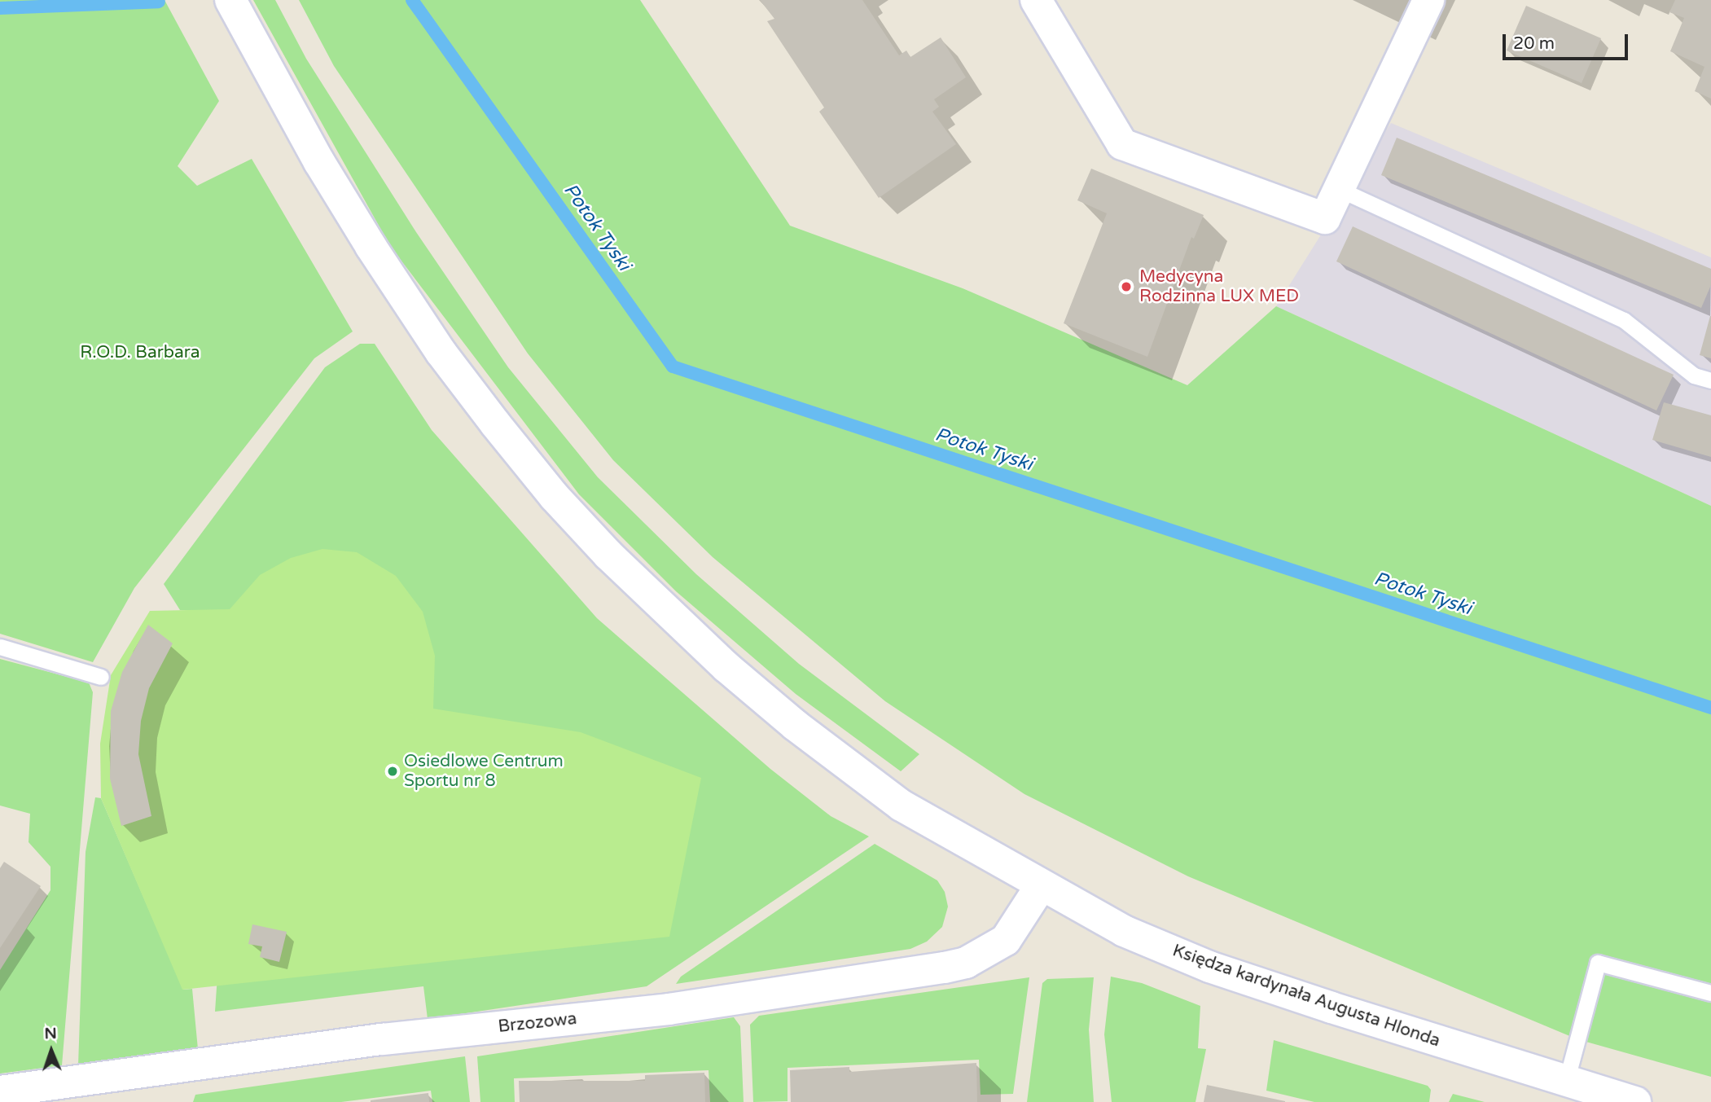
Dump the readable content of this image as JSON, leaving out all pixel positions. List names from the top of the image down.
{
  "streets": {
    "street": ["Księdza kardynała Augusta Hlonda", "Brzozowa"]
  },
  "crossings": [
    ["Księdza kardynała Augusta Hlonda", "Brzozowa"]
  ],
  "water": ["Potok Tyski"],
  "parks": ["R.O.D. Barbara"],
  "places": ["Medycyna Rodzinna LUX MED", "Osiedlowe Centrum Sportu nr 8"],
  "scale_bar": "20 m",
  "north": "top"
}
